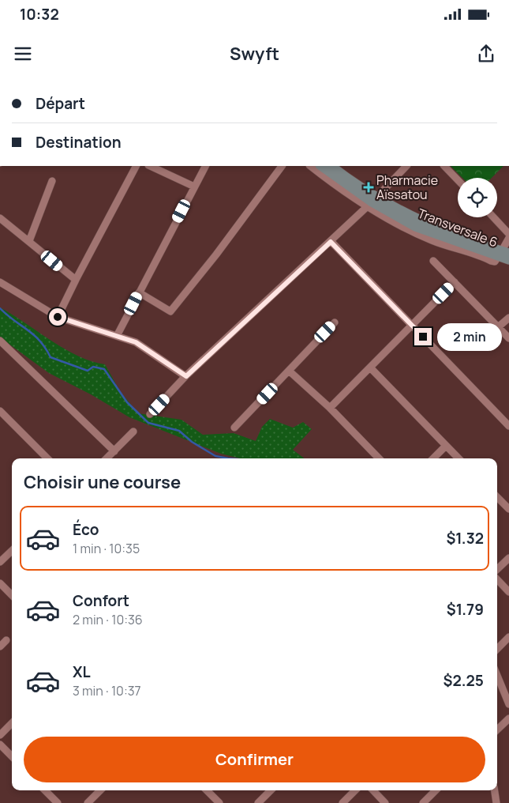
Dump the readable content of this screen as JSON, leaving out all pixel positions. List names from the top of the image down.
{
  "streets": {
    "main road": ["Transversale 6"]
  },
  "places": {
    "health": ["Pharmacie Aïssatou"]
  },
  "page": {
    "status": "10:32",
    "header": "Swyft",
    "banner": ["Départ", "Destination"],
    "bubble": "2 min",
    "heading": "Choisir une course",
    "list": [
      {
        "name": "Éco",
        "note": "1 min · 10:35",
        "value": "$1.32"
      },
      {
        "name": "Confort",
        "note": "2 min · 10:36",
        "value": "$1.79"
      },
      {
        "name": "XL",
        "note": "3 min · 10:37",
        "value": "$2.25"
      }
    ],
    "buttons": "Confirmer"
  }
}
